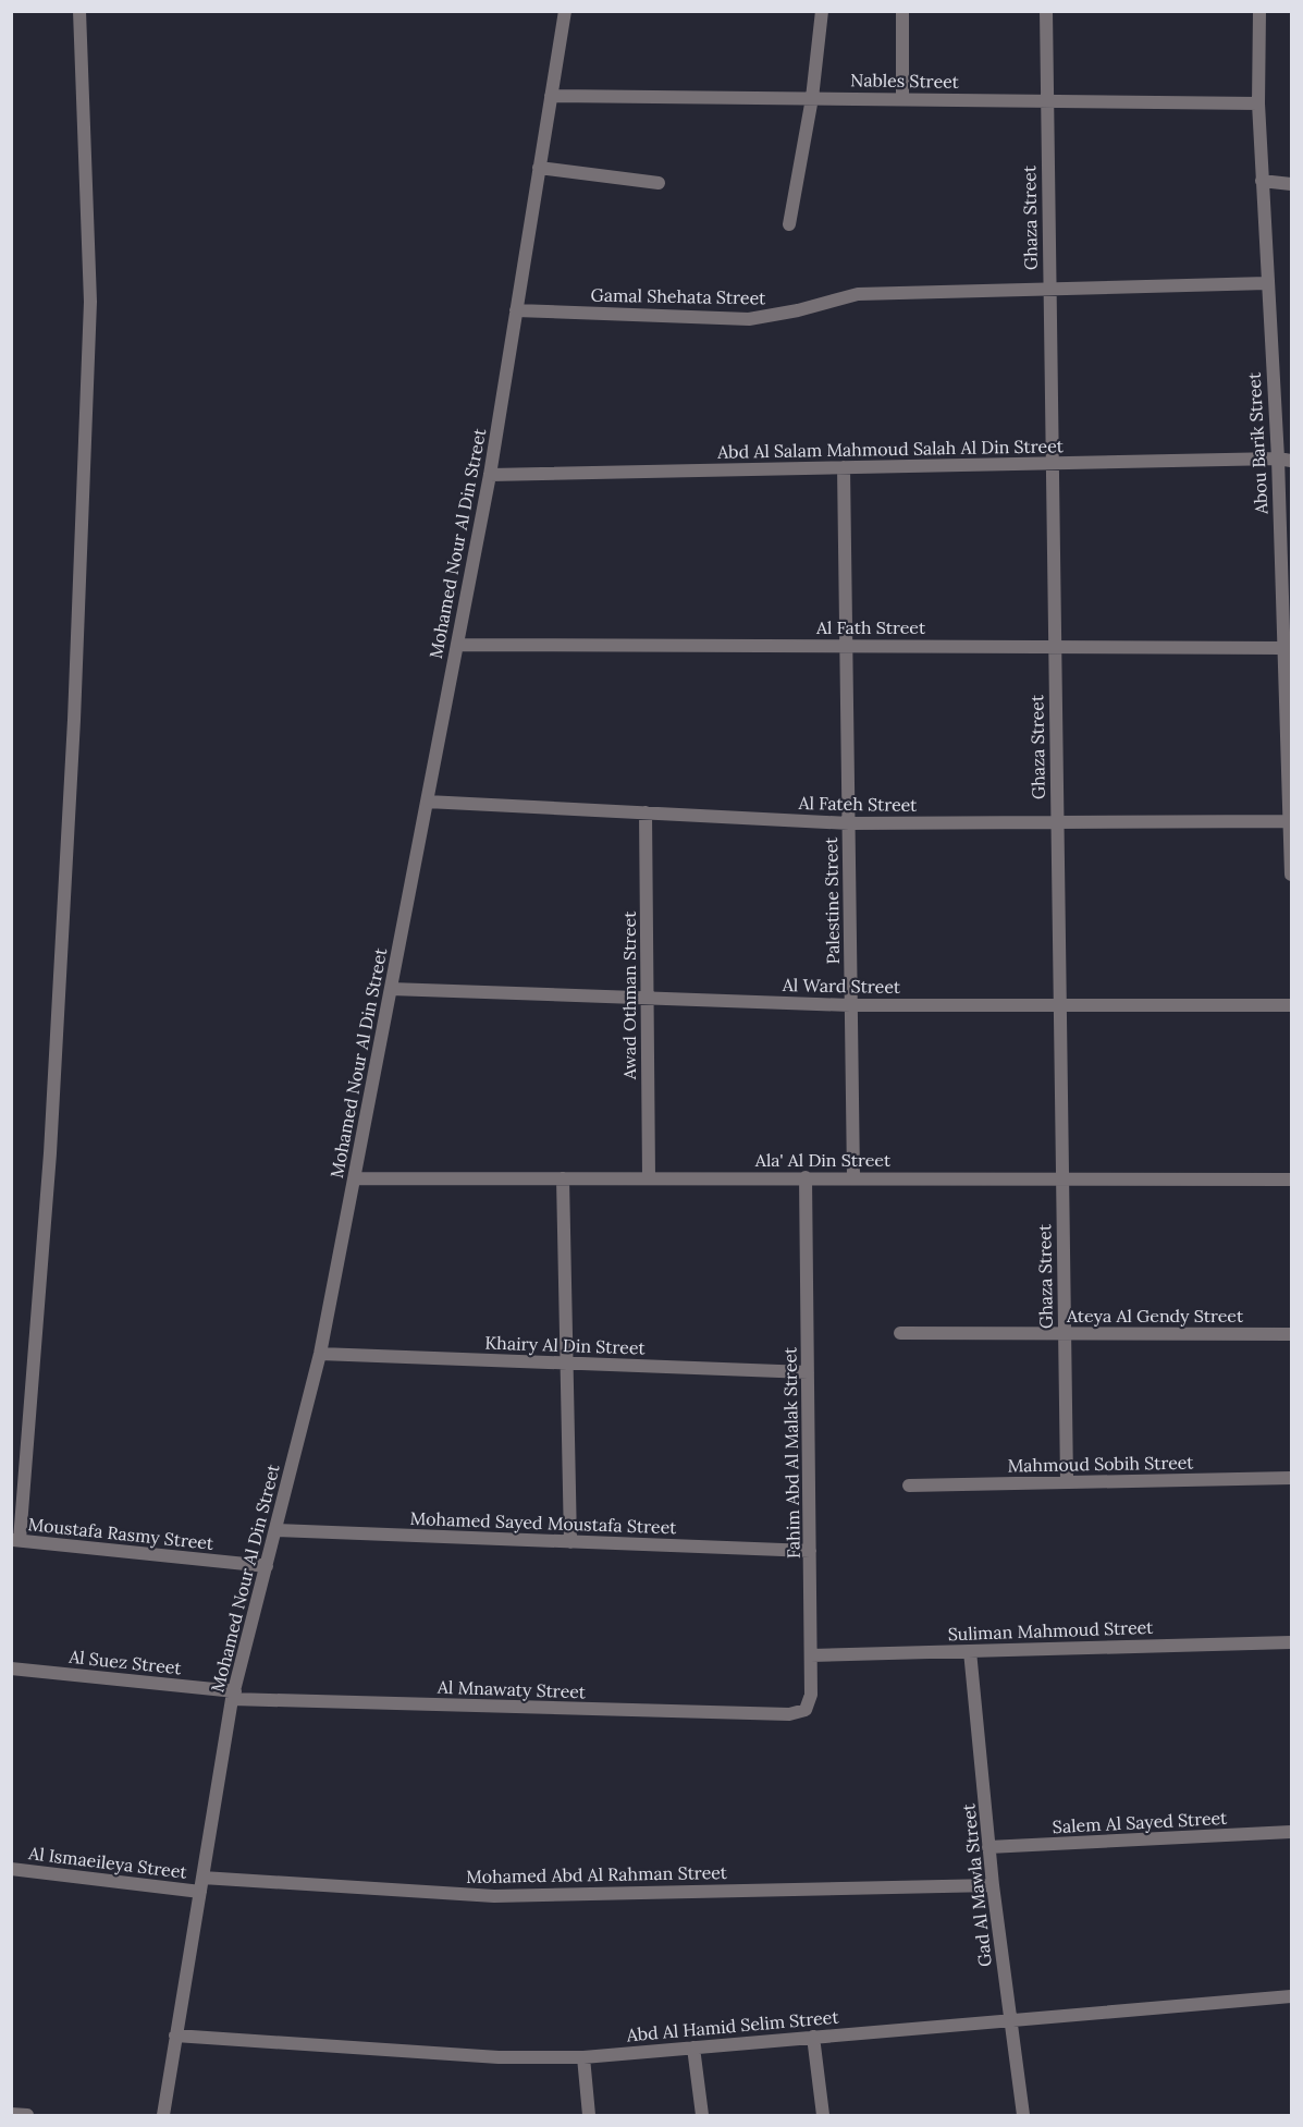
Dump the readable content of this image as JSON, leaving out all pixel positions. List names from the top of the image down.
{
  "streets": {
    "street": [
      "Nables Street",
      "Ghaza Street",
      "Gamal Shehata Street",
      "Abou Barik Street",
      "Abd Al Salam Mahmoud Salah Al Din Street",
      "Mohamed Nour Al Din Street",
      "Al Fath Street",
      "Al Fateh Street",
      "Palestine Street",
      "Al Ward Street",
      "Awad Othman Street",
      "Ala' Al Din Street",
      "Ateya Al Gendy Street",
      "Khairy Al Din Street",
      "Fahim Abd Al Malak Street",
      "Mahmoud Sobih Street",
      "Mohamed Sayed Moustafa Street",
      "Moustafa Rasmy Street",
      "Suliman Mahmoud Street",
      "Al Suez Street",
      "Al Mnawaty Street",
      "Salem Al Sayed Street",
      "Al Ismaeileya Street",
      "Mohamed Abd Al Rahman Street",
      "Gad Al Mawla Street",
      "Abd Al Hamid Selim Street"
    ]
  },
  "crossings": [
    ["Nables Street", "Ghaza Street"],
    ["Nables Street", "Abou Barik Street"],
    ["Nables Street", "Mohamed Nour Al Din Street"],
    ["Ghaza Street", "Gamal Shehata Street"],
    ["Ghaza Street", "Abd Al Salam Mahmoud Salah Al Din Street"],
    ["Ghaza Street", "Al Fath Street"],
    ["Ghaza Street", "Al Fateh Street"],
    ["Ghaza Street", "Al Ward Street"],
    ["Ghaza Street", "Ala' Al Din Street"],
    ["Ghaza Street", "Ateya Al Gendy Street"],
    ["Ghaza Street", "Mahmoud Sobih Street"],
    ["Gamal Shehata Street", "Abou Barik Street"],
    ["Gamal Shehata Street", "Mohamed Nour Al Din Street"],
    ["Abou Barik Street", "Abd Al Salam Mahmoud Salah Al Din Street"],
    ["Abou Barik Street", "Al Fath Street"],
    ["Abou Barik Street", "Al Fateh Street"],
    ["Abd Al Salam Mahmoud Salah Al Din Street", "Mohamed Nour Al Din Street"],
    ["Abd Al Salam Mahmoud Salah Al Din Street", "Palestine Street"],
    ["Mohamed Nour Al Din Street", "Al Fath Street"],
    ["Mohamed Nour Al Din Street", "Al Fateh Street"],
    ["Mohamed Nour Al Din Street", "Al Ward Street"],
    ["Mohamed Nour Al Din Street", "Ala' Al Din Street"],
    ["Mohamed Nour Al Din Street", "Khairy Al Din Street"],
    ["Mohamed Nour Al Din Street", "Mohamed Sayed Moustafa Street"],
    ["Mohamed Nour Al Din Street", "Moustafa Rasmy Street"],
    ["Mohamed Nour Al Din Street", "Al Suez Street"],
    ["Mohamed Nour Al Din Street", "Al Mnawaty Street"],
    ["Mohamed Nour Al Din Street", "Al Ismaeileya Street"],
    ["Mohamed Nour Al Din Street", "Mohamed Abd Al Rahman Street"],
    ["Mohamed Nour Al Din Street", "Abd Al Hamid Selim Street"],
    ["Al Fath Street", "Palestine Street"],
    ["Al Fateh Street", "Palestine Street"],
    ["Al Fateh Street", "Awad Othman Street"],
    ["Palestine Street", "Al Ward Street"],
    ["Palestine Street", "Ala' Al Din Street"],
    ["Al Ward Street", "Awad Othman Street"],
    ["Awad Othman Street", "Ala' Al Din Street"],
    ["Ala' Al Din Street", "Fahim Abd Al Malak Street"],
    ["Khairy Al Din Street", "Fahim Abd Al Malak Street"],
    ["Fahim Abd Al Malak Street", "Mohamed Sayed Moustafa Street"],
    ["Fahim Abd Al Malak Street", "Suliman Mahmoud Street"],
    ["Fahim Abd Al Malak Street", "Al Mnawaty Street"],
    ["Suliman Mahmoud Street", "Gad Al Mawla Street"],
    ["Al Suez Street", "Al Mnawaty Street"],
    ["Salem Al Sayed Street", "Gad Al Mawla Street"],
    ["Mohamed Abd Al Rahman Street", "Gad Al Mawla Street"],
    ["Gad Al Mawla Street", "Abd Al Hamid Selim Street"]
  ]
}
